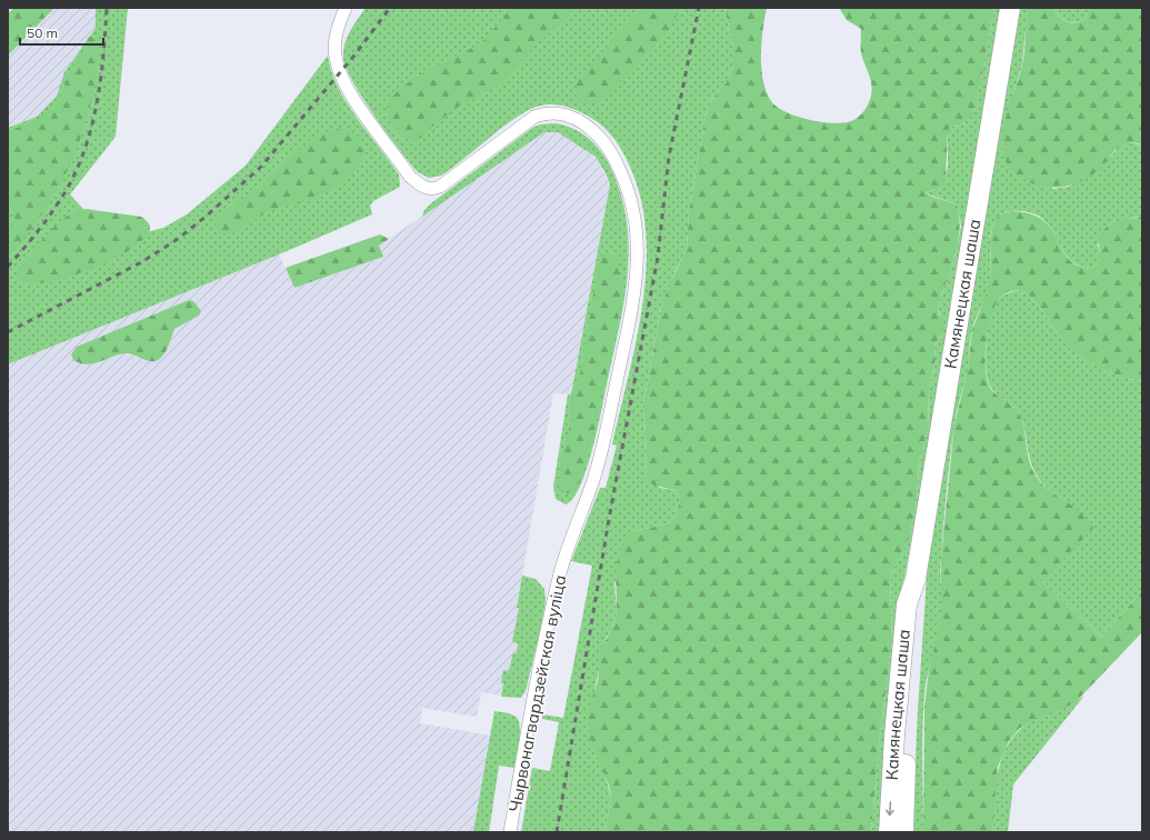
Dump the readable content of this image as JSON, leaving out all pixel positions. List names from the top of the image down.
{
  "streets": {
    "main road": ["Камянецкая шаша"],
    "street": ["Чырвонагвардзейская вуліца"]
  },
  "scale_bar": "50 m"
}
